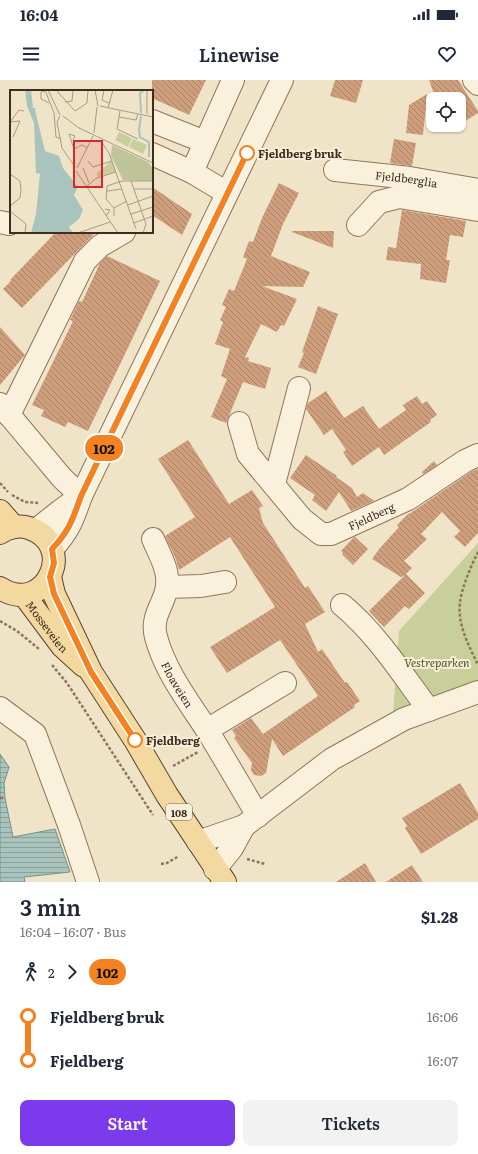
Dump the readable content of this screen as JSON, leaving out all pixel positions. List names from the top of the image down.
{
  "streets": {
    "main road": ["Mosseveien", "108"],
    "street": ["Fjeldberglia", "Fjeldberg", "Floaveien"]
  },
  "crossings": [
    ["Mosseveien", "108"]
  ],
  "parks": ["Vestreparken"],
  "places": ["Fjeldberg bruk", "Fjeldberg"],
  "lines": ["bus line 102"],
  "page": {
    "status": "16:04",
    "header": "Linewise",
    "on_map": "102",
    "heading": ["3 min", "16:04 – 16:07 · Bus", "$1.28"],
    "legs": ["2", "102"],
    "list": [
      {
        "name": "Fjeldberg bruk",
        "value": "16:06"
      },
      {
        "name": "Fjeldberg",
        "value": "16:07"
      }
    ],
    "buttons": ["Start", "Tickets"]
  }
}
